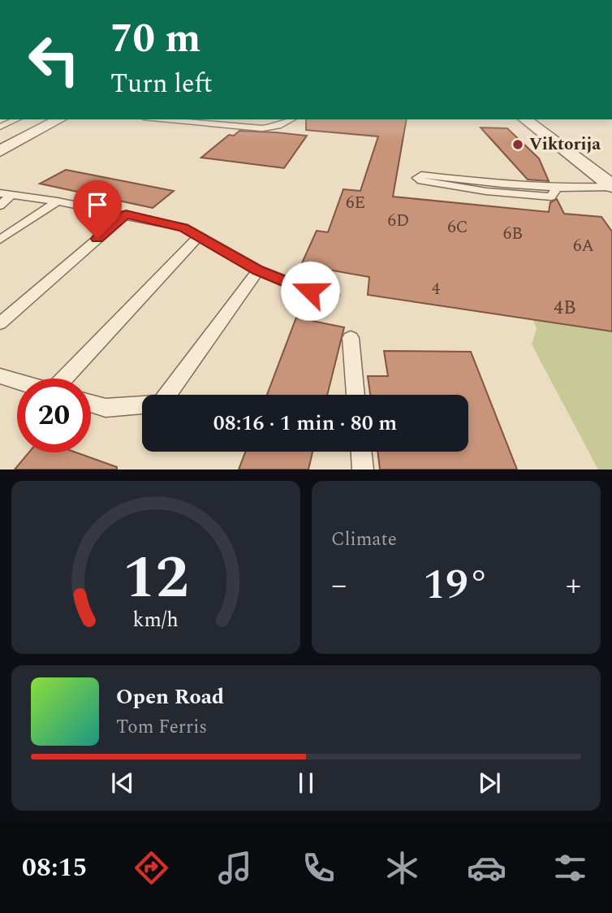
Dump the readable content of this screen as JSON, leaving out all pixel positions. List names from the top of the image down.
{
  "places": ["Viktorija"],
  "house_numbers": [
    "6E",
    "6D",
    "6C",
    "6B",
    "6A",
    "4",
    "4B"
  ],
  "page": {
    "turn": ["70 m", "Turn left"],
    "limit": "20",
    "trip": "08:16 · 1 min · 80 m",
    "tile": "Climate",
    "heat": ["−", "19°", "+"],
    "song": ["Open Road", "Tom Ferris"],
    "tabs": "08:15",
    "gauge": ["12", "km/h"]
  }
}
